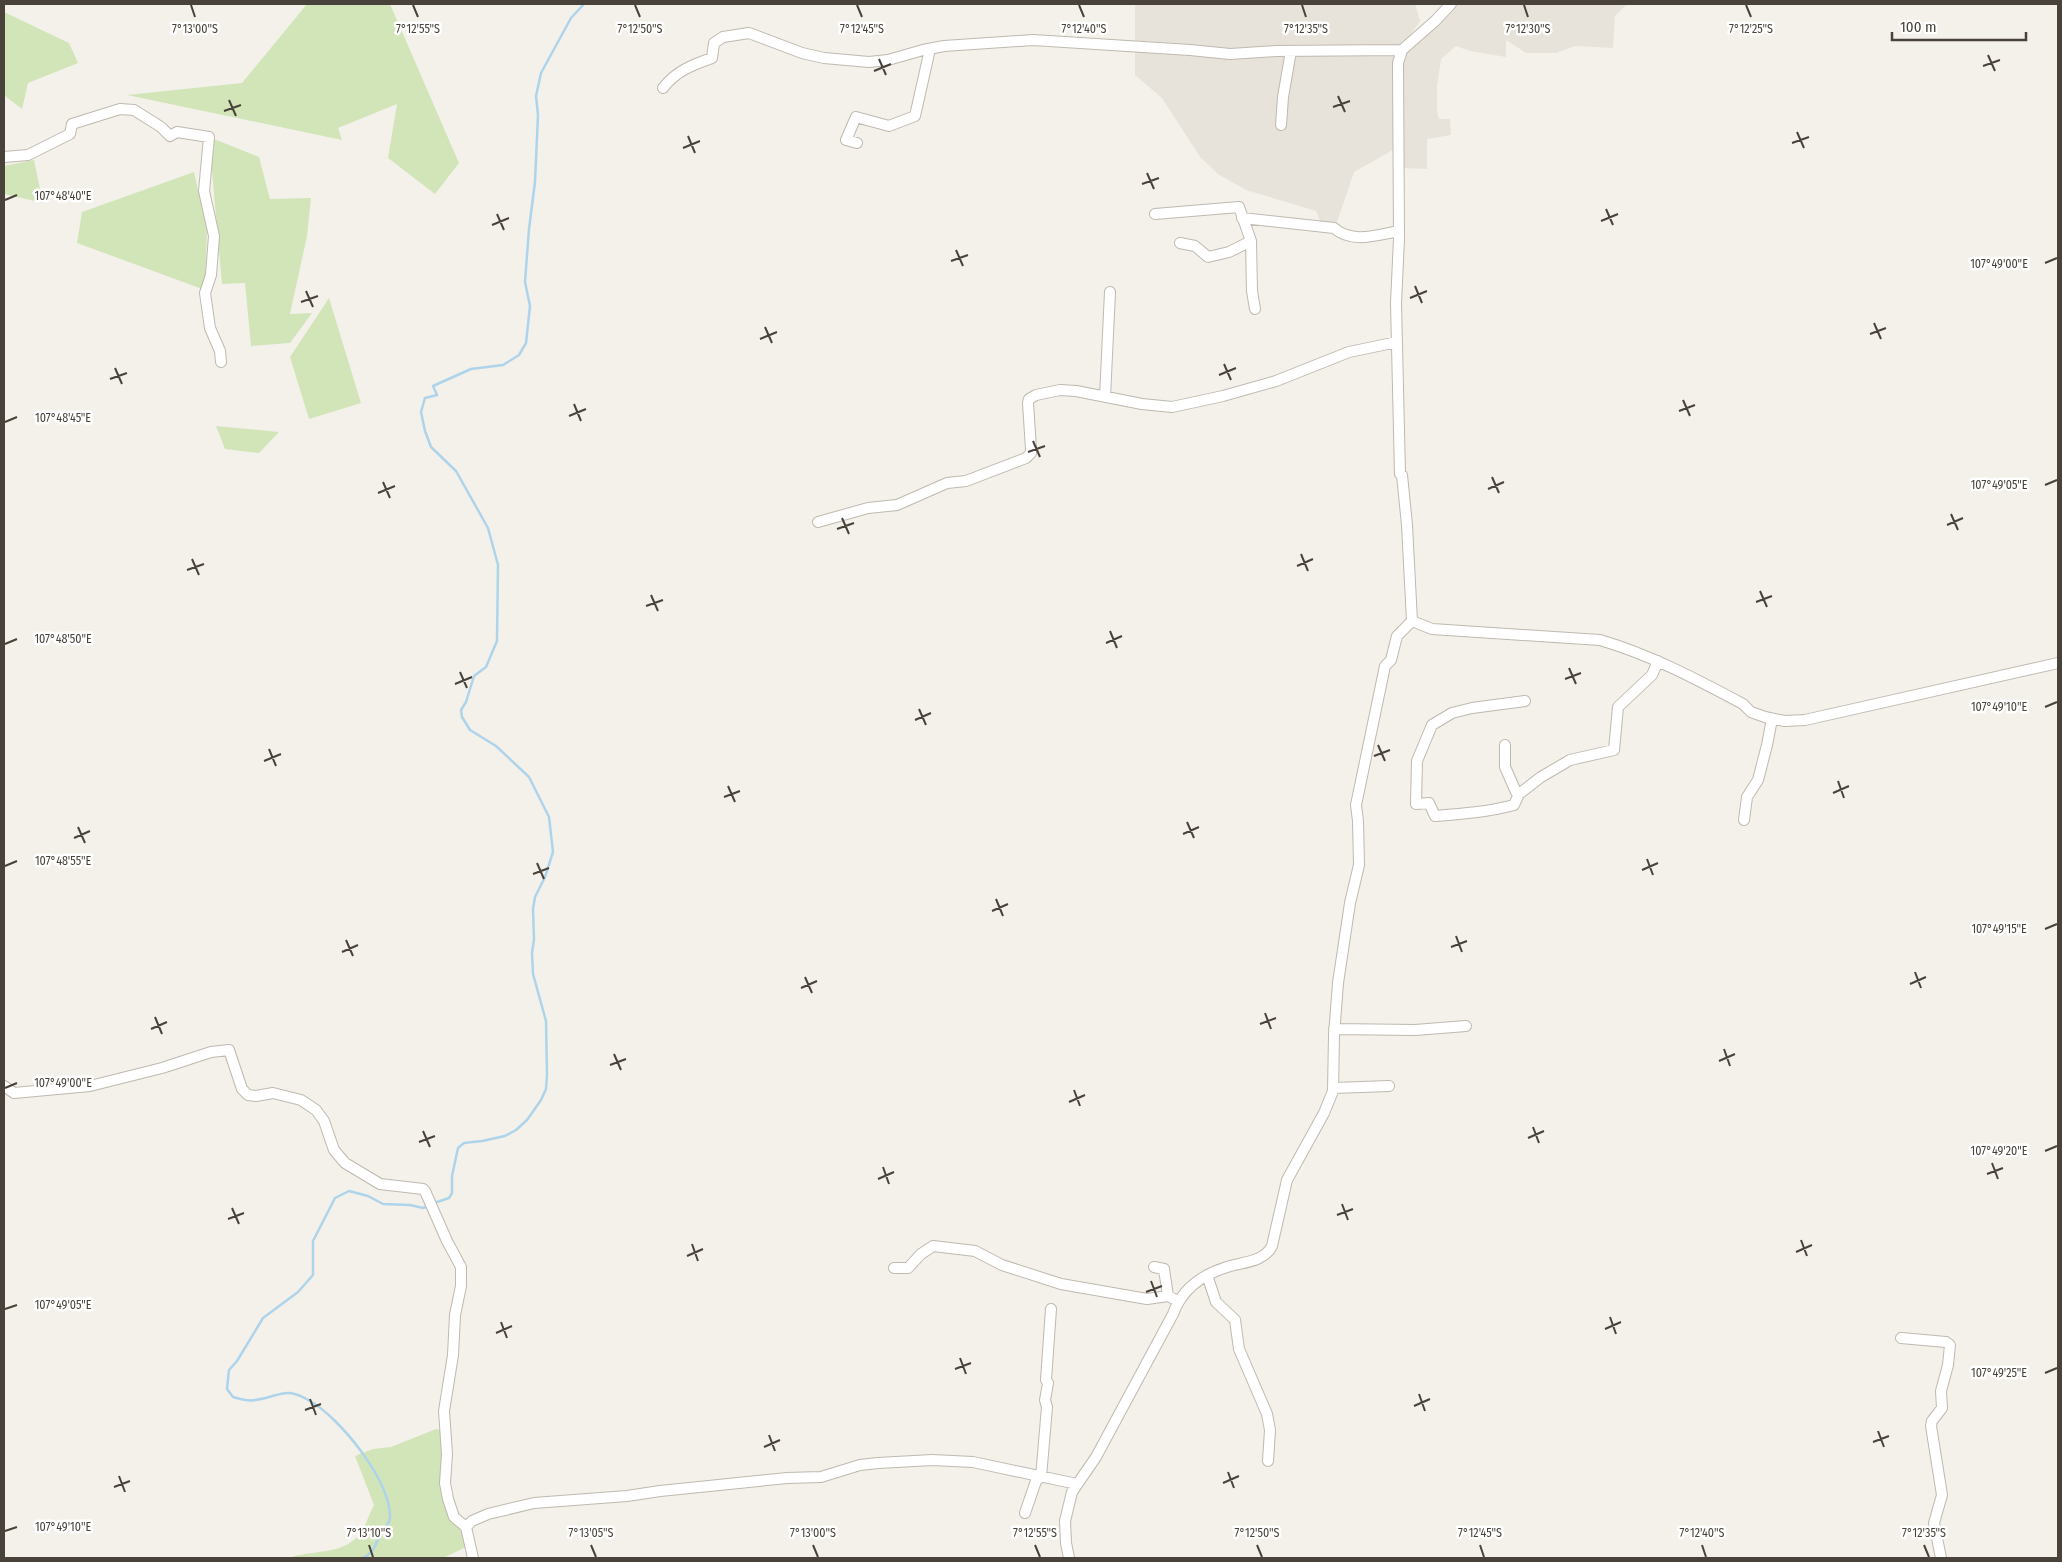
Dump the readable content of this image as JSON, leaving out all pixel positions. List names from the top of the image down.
{
  "scale_bar": "100 m",
  "coordinates": [
    "7°13'00\"S",
    "7°12'55\"S",
    "7°12'50\"S",
    "7°12'45\"S",
    "7°12'40\"S",
    "7°12'35\"S",
    "7°12'30\"S",
    "7°12'25\"S",
    "107°48'40\"E",
    "107°49'00\"E",
    "107°48'45\"E",
    "107°49'05\"E",
    "107°48'50\"E",
    "107°49'10\"E",
    "107°48'55\"E",
    "107°49'15\"E",
    "107°49'20\"E",
    "107°49'25\"E",
    "7°13'10\"S",
    "7°13'05\"S"
  ]
}
